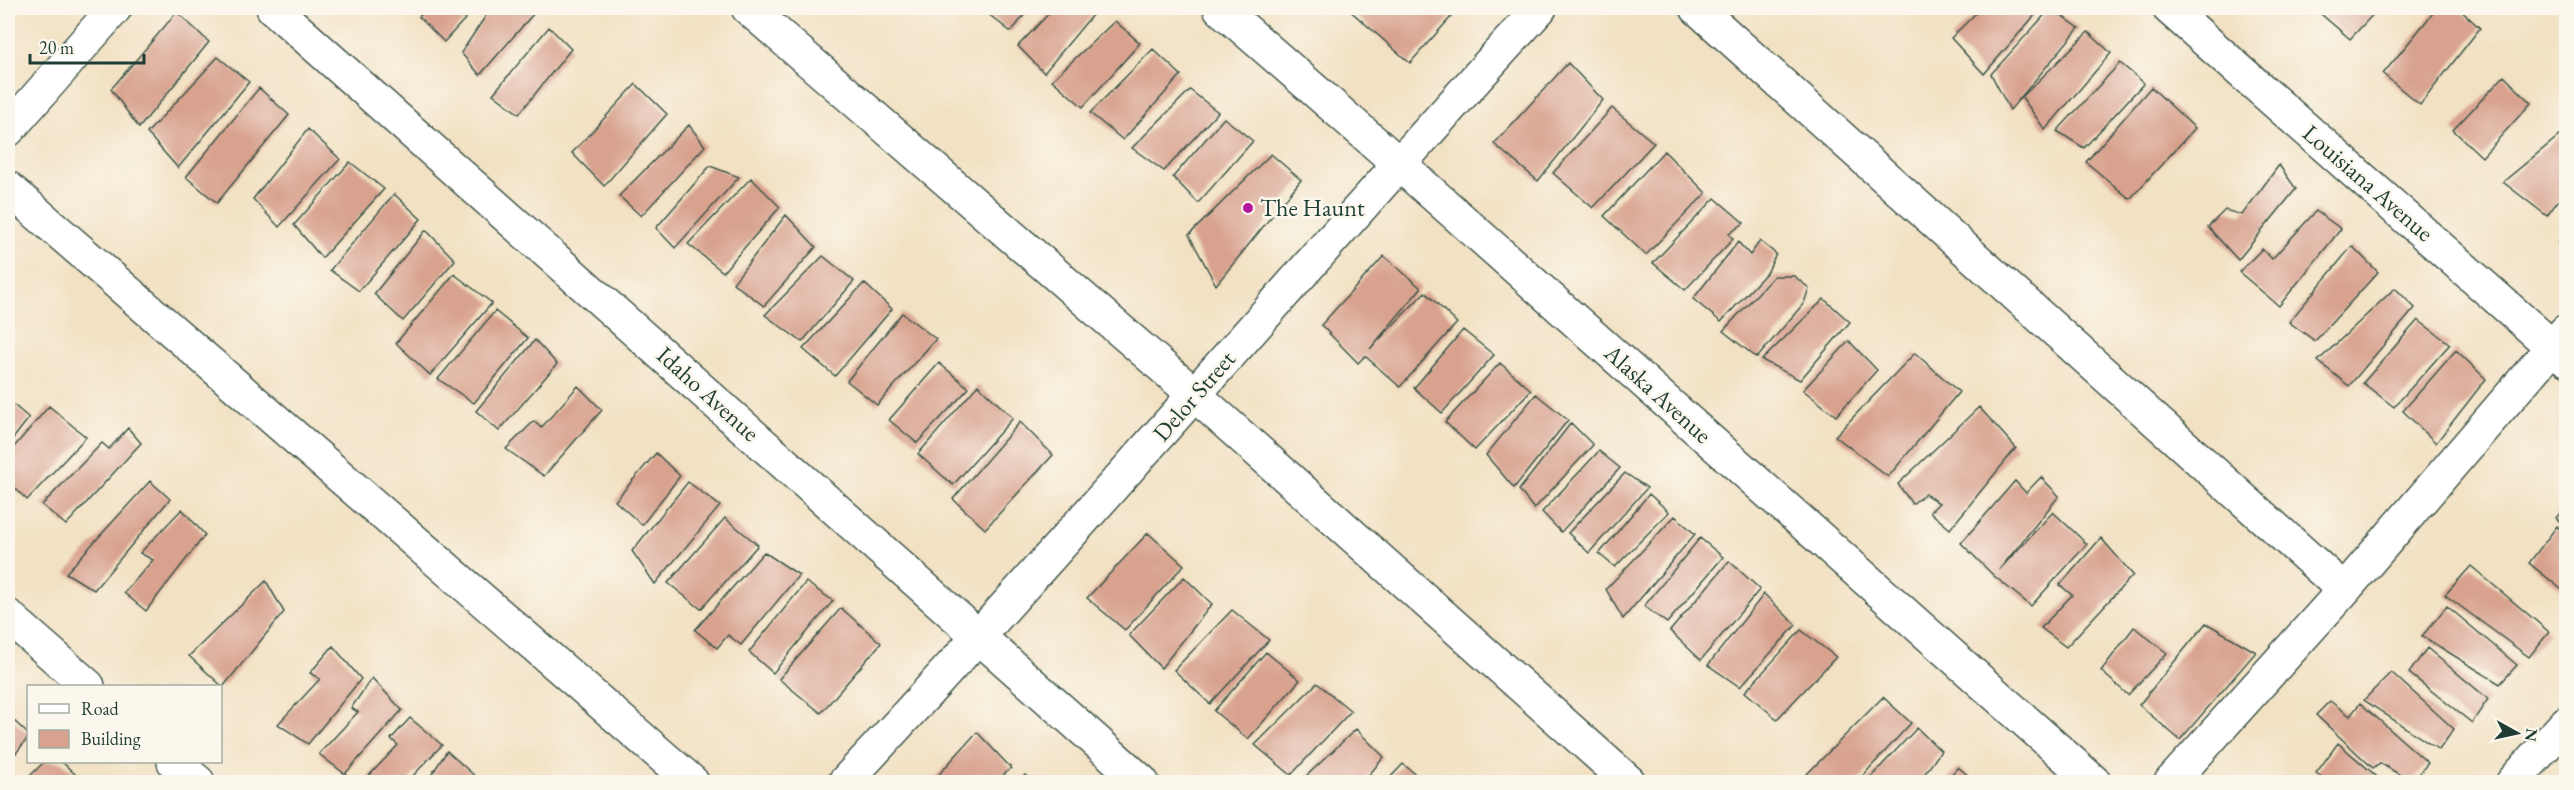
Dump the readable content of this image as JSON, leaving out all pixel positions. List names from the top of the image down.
{
  "streets": {
    "street": [
      "Louisiana Avenue",
      "Idaho Avenue",
      "Alaska Avenue",
      "Delor Street"
    ]
  },
  "crossings": [
    ["Idaho Avenue", "Delor Street"],
    ["Alaska Avenue", "Delor Street"]
  ],
  "places": ["The Haunt"],
  "legend": ["Road", "Building"],
  "scale_bar": "20 m",
  "north": "right"
}
